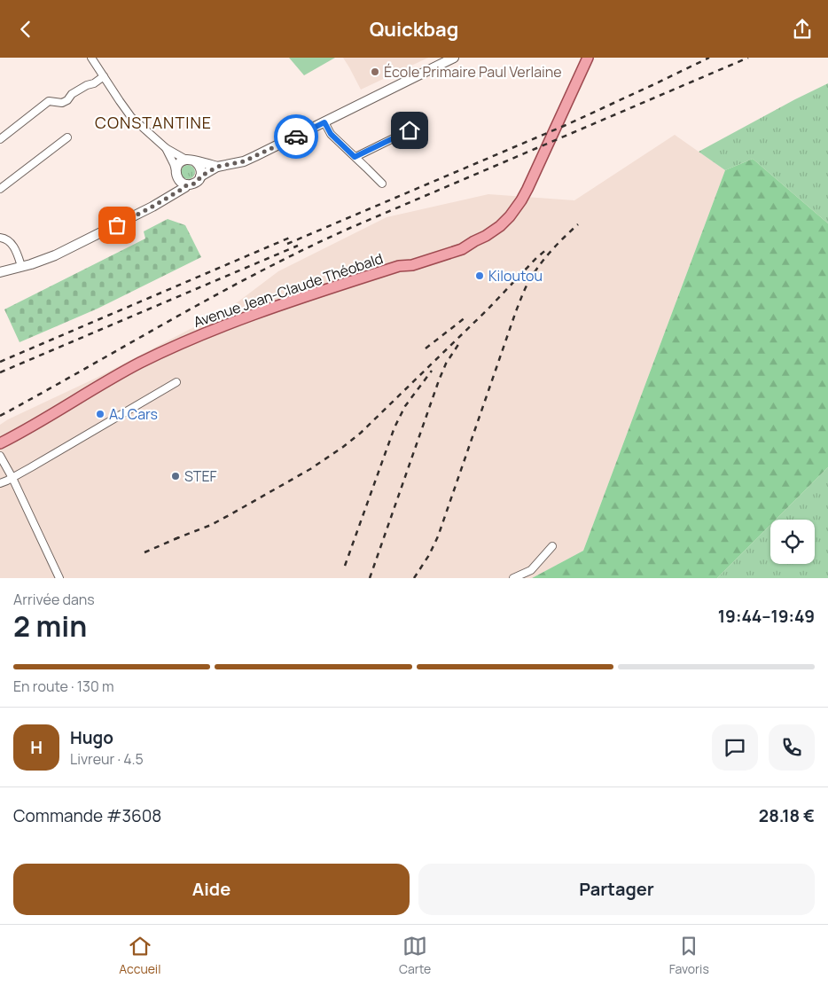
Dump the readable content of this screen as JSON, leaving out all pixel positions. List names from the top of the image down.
{
  "streets": {
    "main road": ["Avenue Jean-Claude Théobald"]
  },
  "districts": ["CONSTANTINE"],
  "places": [
    "École Primaire Paul Verlaine",
    "Kiloutou",
    "AJ Cars",
    "STEF"
  ],
  "page": {
    "header": "Quickbag",
    "heading": ["2 min", "Arrivée dans", "19:44–19:49"],
    "panel": [
      "Hugo",
      "Livreur · 4.5",
      "Commande #3608",
      "28.18 €"
    ],
    "bar": "En route · 130 m",
    "round": "H",
    "buttons": ["Aide", "Partager"],
    "tabs": ["Accueil", "Carte", "Favoris"]
  }
}
